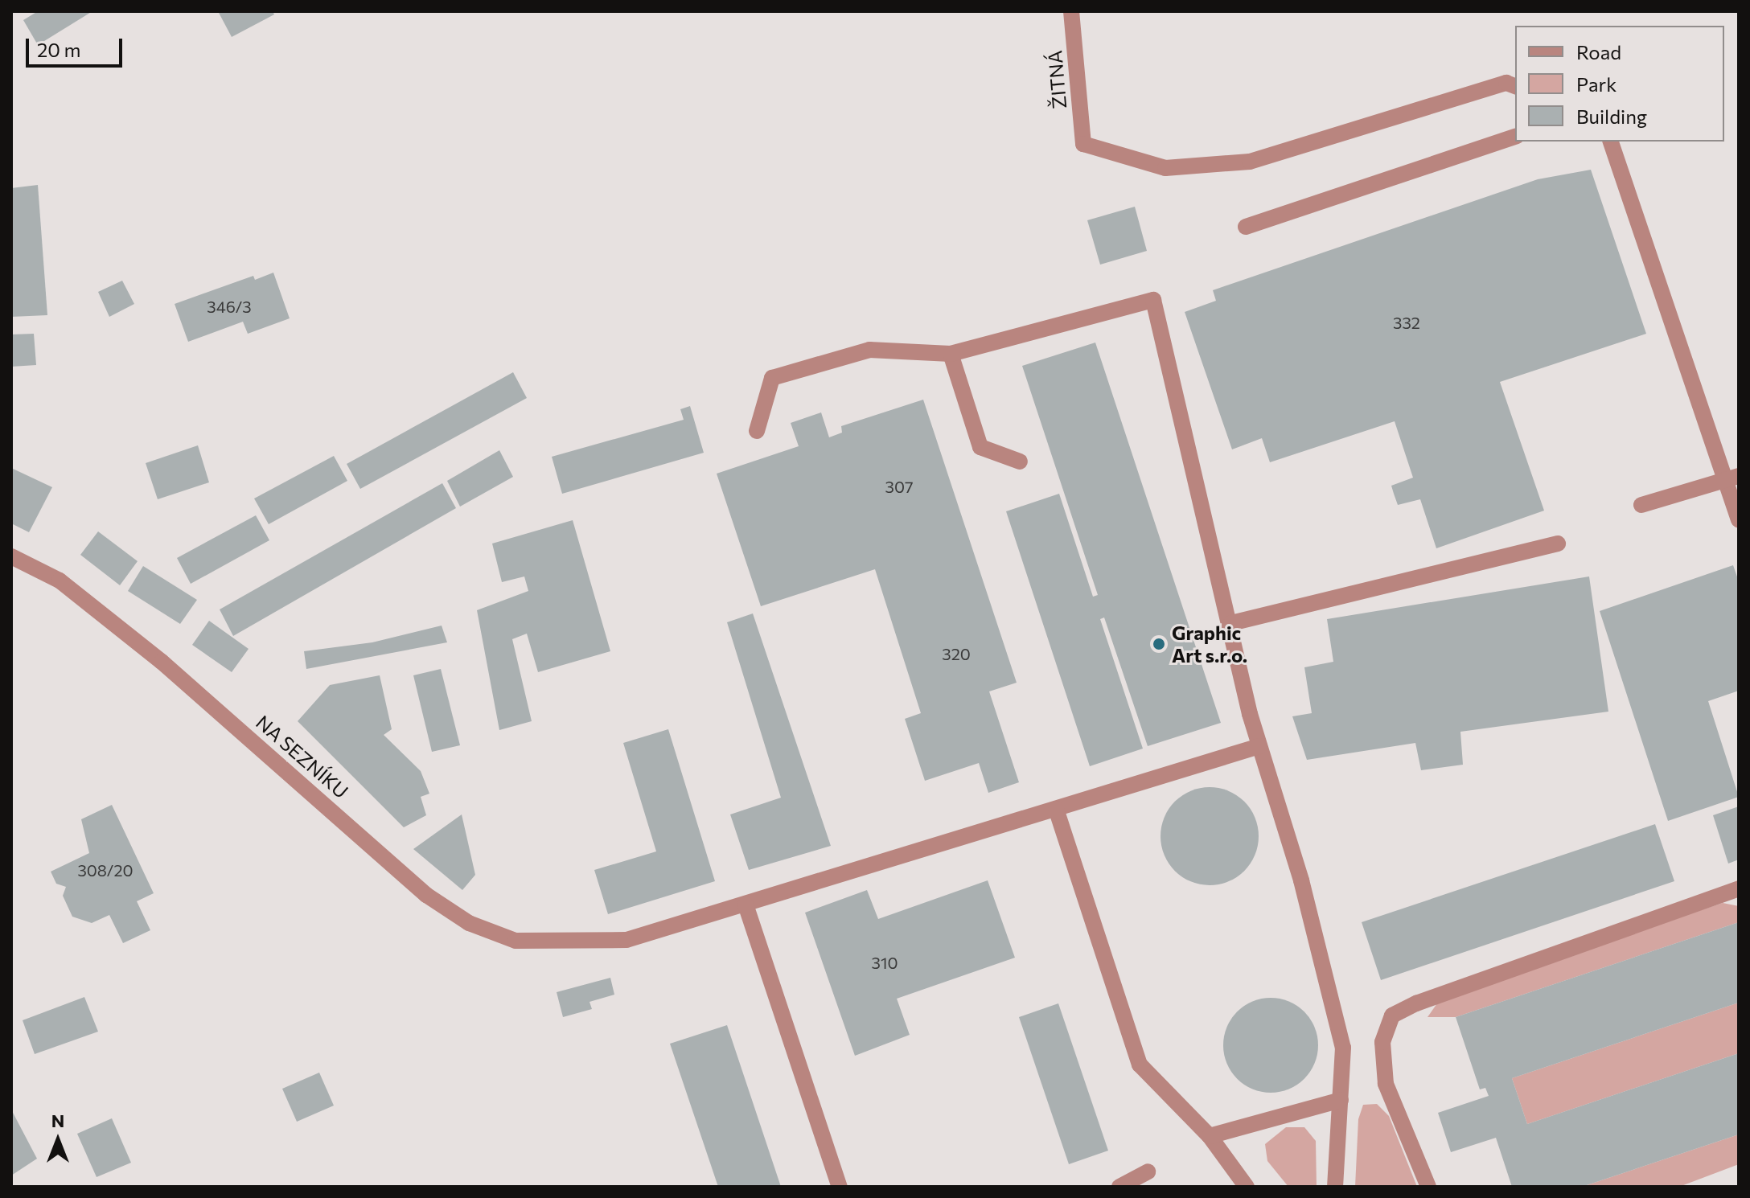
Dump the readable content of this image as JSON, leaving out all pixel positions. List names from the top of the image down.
{
  "streets": {
    "street": ["ŽITNÁ", "NA SEZNÍKU"]
  },
  "places": ["Graphic Art s.r.o."],
  "house_numbers": [
    "346/3",
    "332",
    "307",
    "320",
    "308/20",
    "310"
  ],
  "legend": ["Road", "Park", "Building"],
  "scale_bar": "20 m",
  "north": "top"
}
